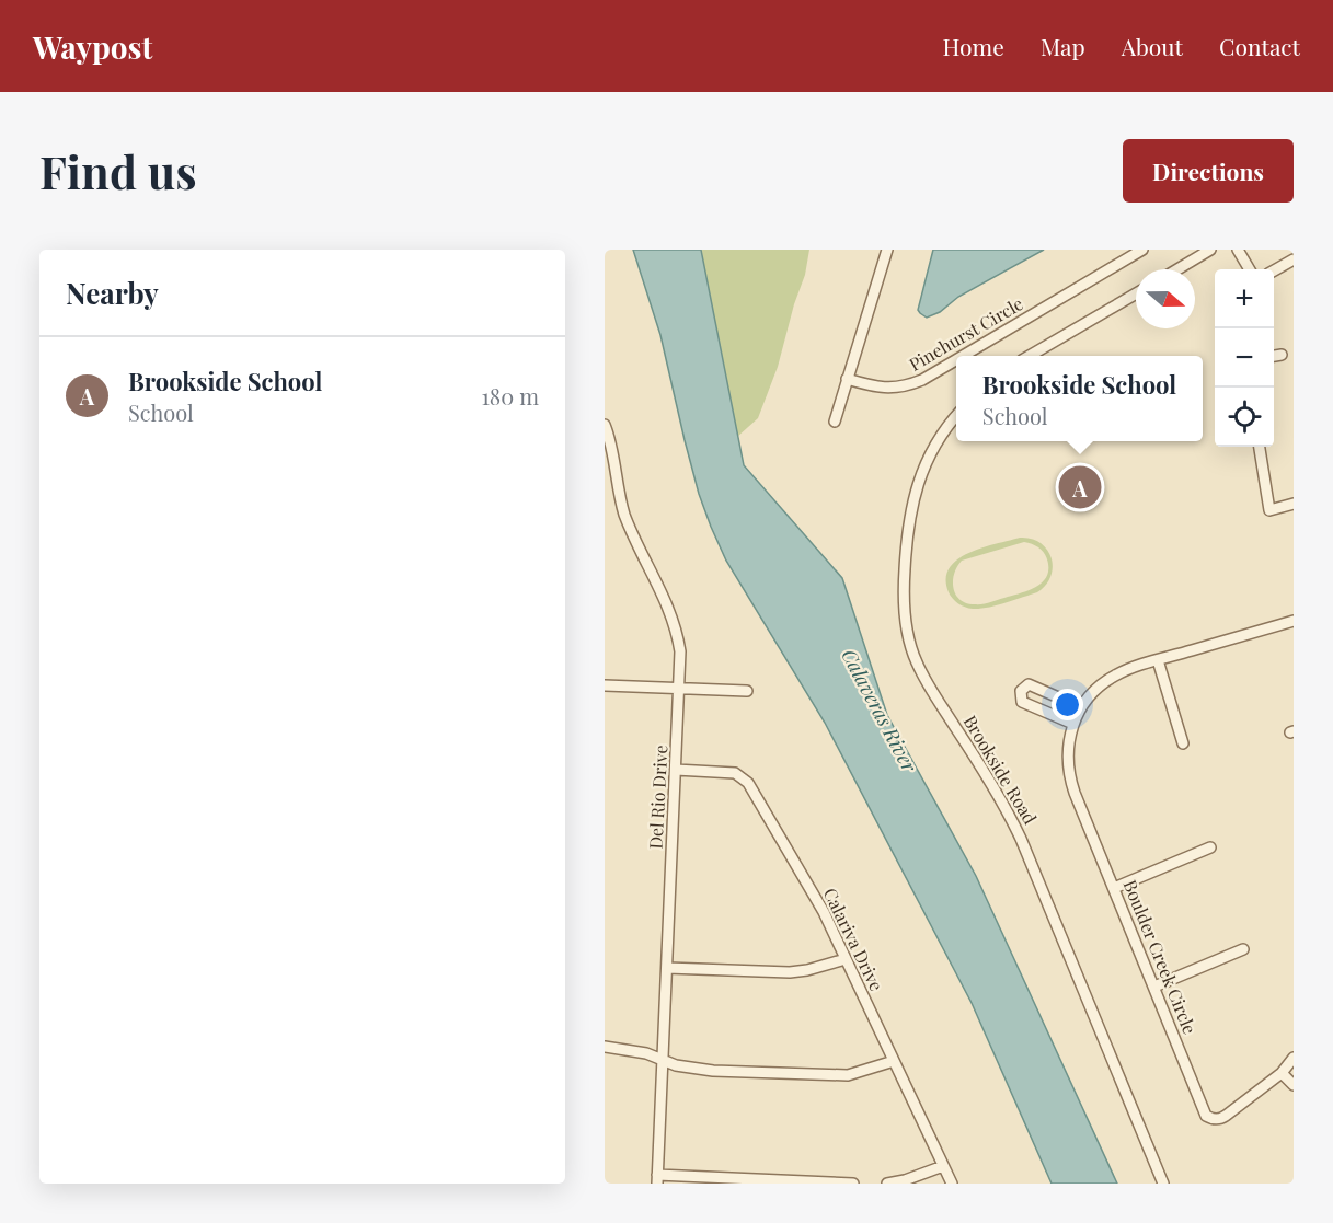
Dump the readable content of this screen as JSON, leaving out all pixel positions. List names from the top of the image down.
{
  "streets": {
    "street": [
      "Pinehurst Circle",
      "Brookside Road",
      "Del Rio Drive",
      "Calariva Drive",
      "Boulder Creek Circle"
    ]
  },
  "crossings": [
    ["Del Rio Drive", "Calariva Drive"]
  ],
  "water": ["Calaveras River"],
  "north": "right",
  "page": {
    "header": "Waypost",
    "nav": [
      "Home",
      "Map",
      "About",
      "Contact"
    ],
    "buttons": "Directions",
    "title": "Find us",
    "heading": "Nearby",
    "map_buttons": ["+", "−"],
    "list": [
      {
        "mark": "A",
        "name": "Brookside School",
        "note": "School",
        "value": "180 m"
      }
    ],
    "popup": ["Brookside School", "School"],
    "pins": "A"
  }
}
